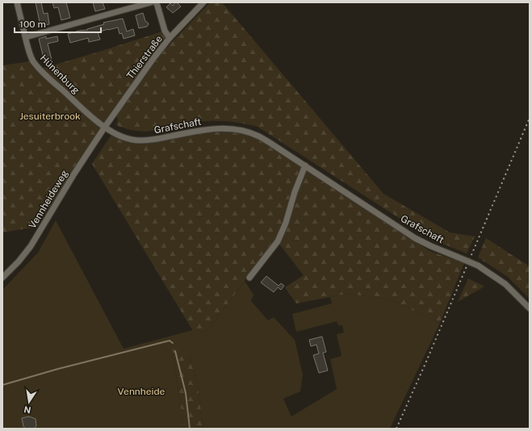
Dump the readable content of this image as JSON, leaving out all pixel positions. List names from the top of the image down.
{
  "streets": {
    "street": [
      "Thierstraße",
      "Hünenburg",
      "Grafschaft",
      "Vennheideweg"
    ]
  },
  "crossings": [
    ["Thierstraße", "Hünenburg"],
    ["Thierstraße", "Grafschaft"],
    ["Thierstraße", "Vennheideweg"],
    ["Hünenburg", "Grafschaft"],
    ["Hünenburg", "Vennheideweg"],
    ["Grafschaft", "Vennheideweg"]
  ],
  "parks": ["Jesuiterbrook", "Vennheide"],
  "scale_bar": "100 m",
  "north": "bottom"
}
